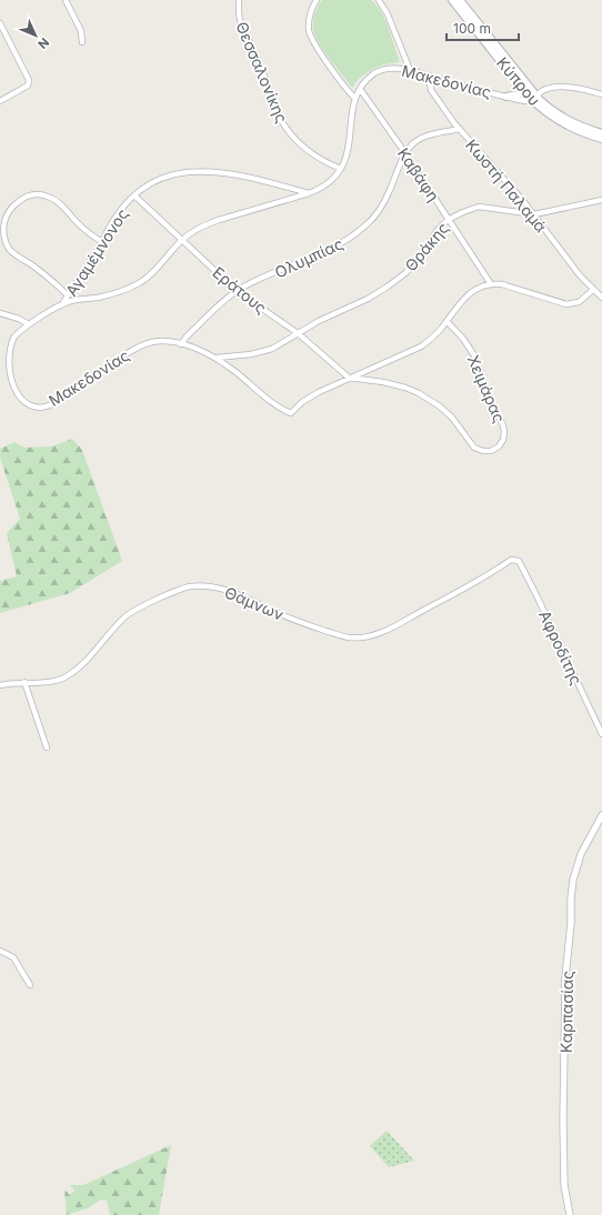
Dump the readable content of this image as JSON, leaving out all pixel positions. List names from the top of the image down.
{
  "streets": {
    "main road": ["Κύπρου"],
    "street": [
      "Θεσσαλονίκης",
      "Μακεδονίας",
      "Καβάφη",
      "Κωστή Παλαμά",
      "Θράκης",
      "Αγαμέμνονος",
      "Ολυμπίας",
      "Εράτους",
      "Χειμάρας",
      "Θάμνων",
      "Αφροδίτης",
      "Καρπασίας"
    ]
  },
  "crossings": [
    ["Θεσσαλονίκης", "Μακεδονίας"],
    ["Μακεδονίας", "Κύπρου"],
    ["Μακεδονίας", "Καβάφη"],
    ["Μακεδονίας", "Κωστή Παλαμά"],
    ["Μακεδονίας", "Θράκης"],
    ["Μακεδονίας", "Αγαμέμνονος"],
    ["Μακεδονίας", "Ολυμπίας"],
    ["Μακεδονίας", "Εράτους"],
    ["Μακεδονίας", "Χειμάρας"],
    ["Καβάφη", "Θράκης"],
    ["Καβάφη", "Ολυμπίας"],
    ["Κωστή Παλαμά", "Θράκης"],
    ["Κωστή Παλαμά", "Ολυμπίας"],
    ["Θράκης", "Εράτους"],
    ["Αγαμέμνονος", "Εράτους"],
    ["Ολυμπίας", "Εράτους"],
    ["Εράτους", "Χειμάρας"],
    ["Θάμνων", "Αφροδίτης"]
  ],
  "scale_bar": "100 m",
  "north": "bottom right"
}
